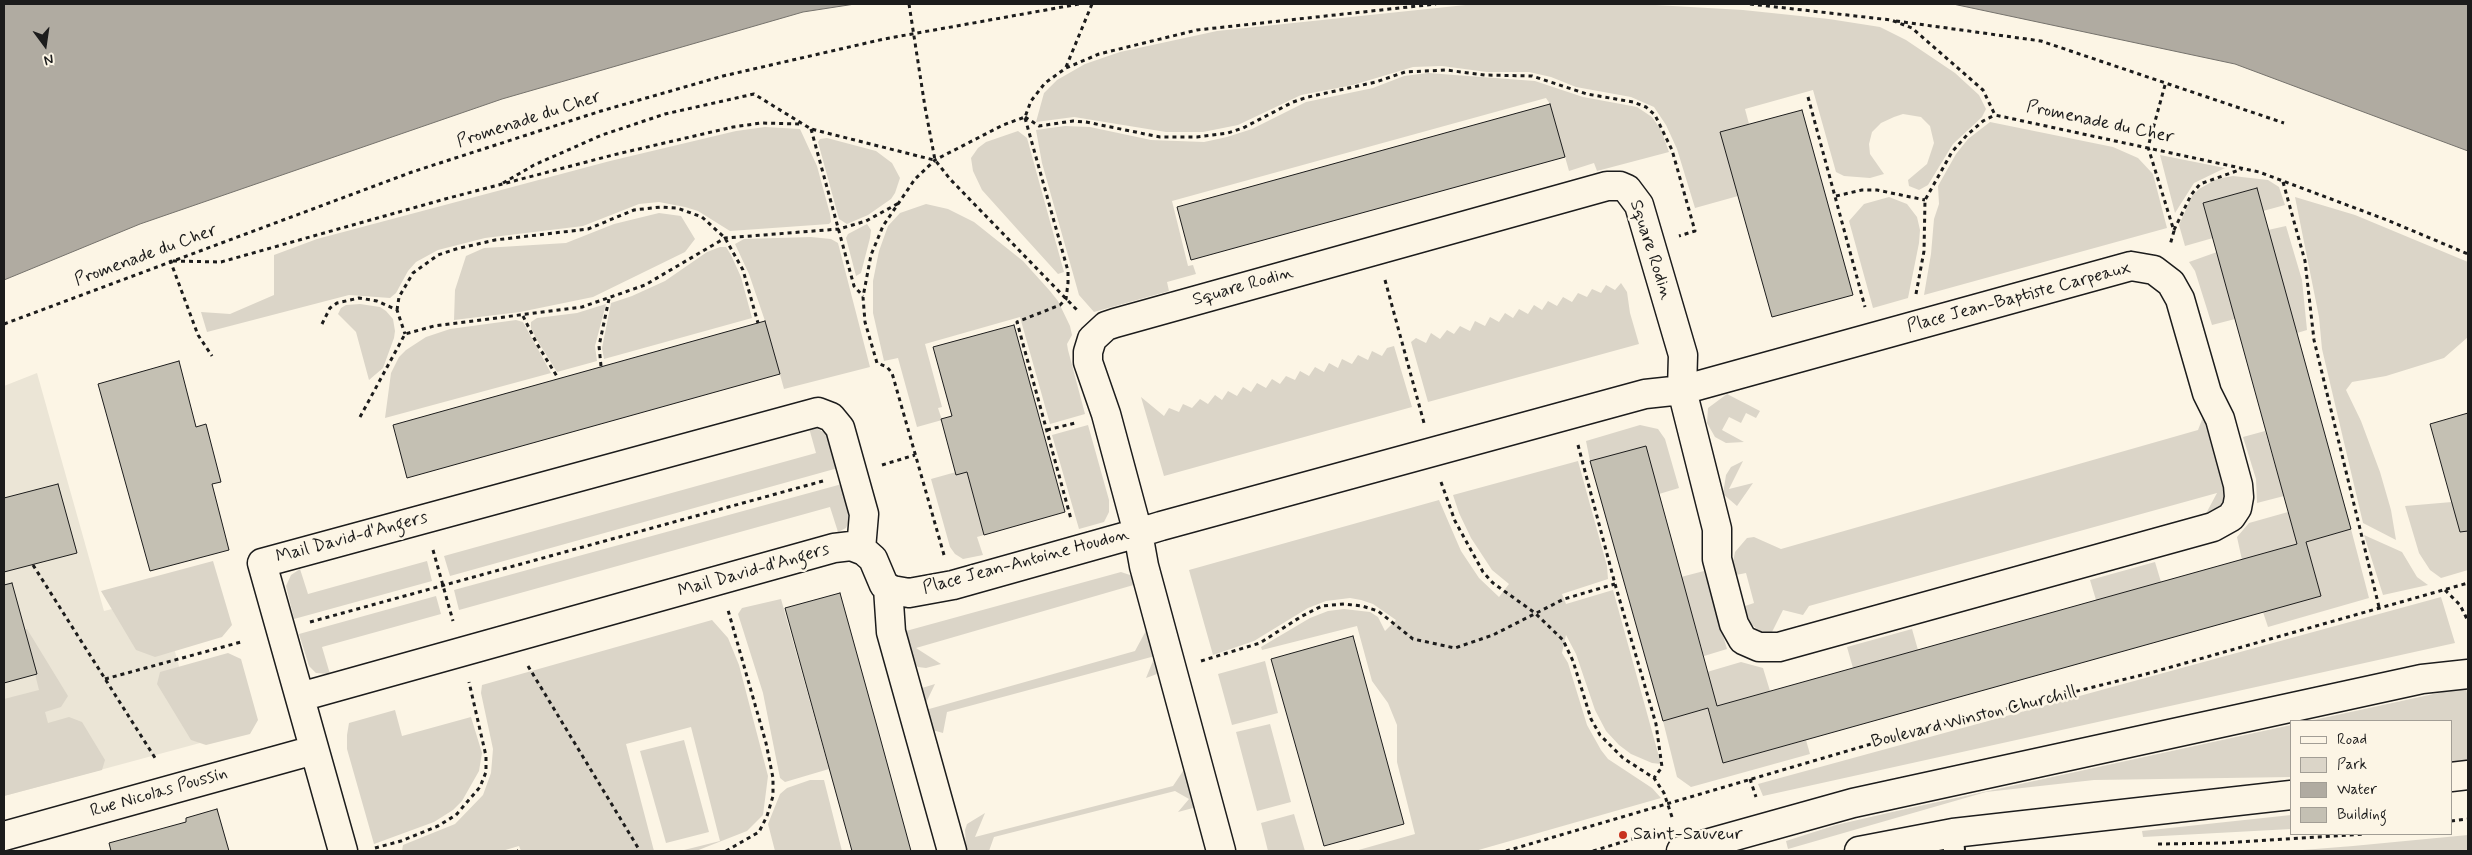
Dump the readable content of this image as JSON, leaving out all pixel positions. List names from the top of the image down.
{
  "streets": {
    "street": [
      "Square Rodin",
      "Place Jean-Baptiste Carpeaux",
      "Mail David-d'Angers",
      "Place Jean-Antoine Houdon",
      "Rue Nicolas Poussin"
    ],
    "path": ["Promenade du Cher", "Boulevard Winston Churchill"]
  },
  "crossings": [
    ["Square Rodin", "Place Jean-Baptiste Carpeaux"]
  ],
  "places": ["Saint-Sauveur"],
  "legend": [
    "Road",
    "Park",
    "Water",
    "Building"
  ],
  "north": "bottom"
}
